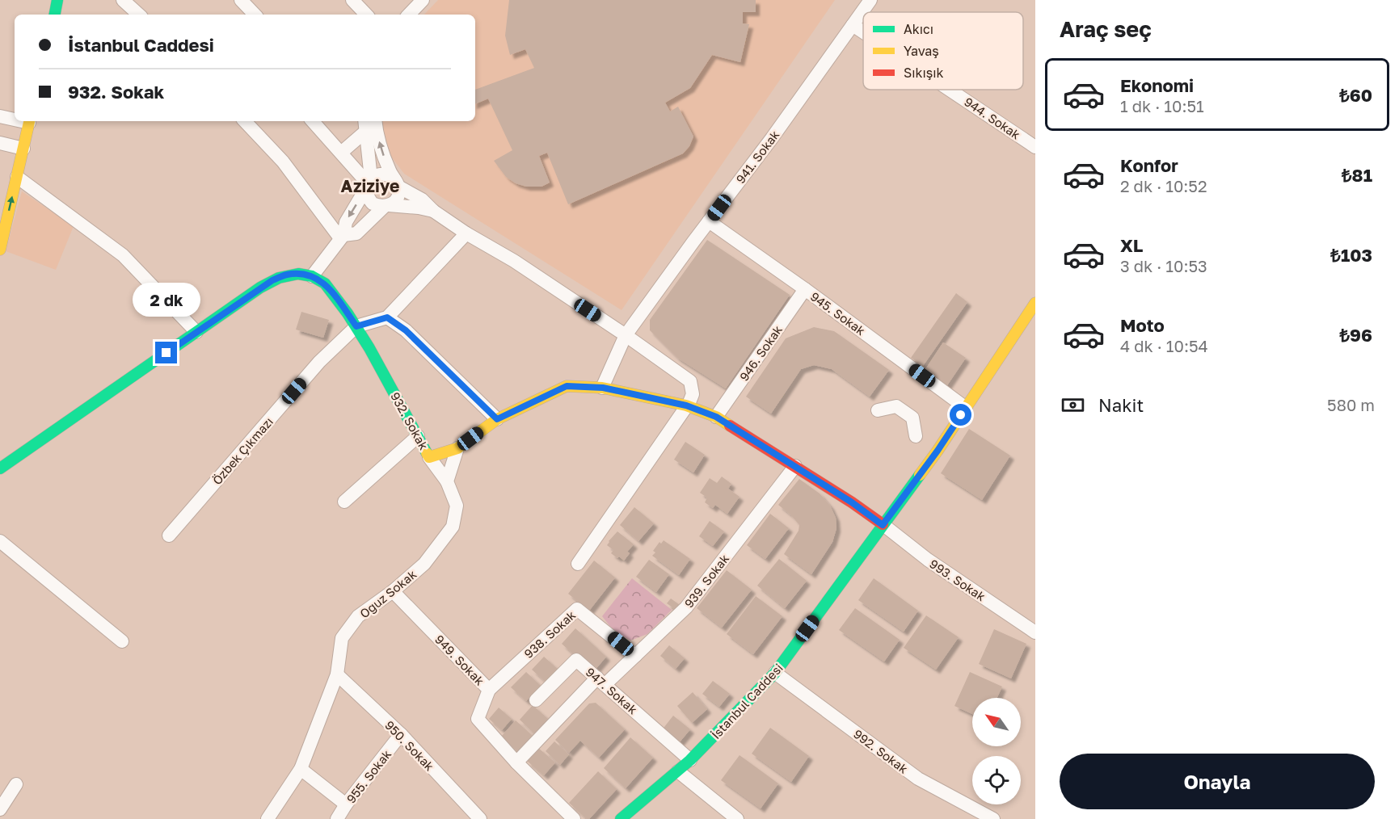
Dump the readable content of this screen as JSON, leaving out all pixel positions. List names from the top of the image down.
{
  "streets": {
    "street": [
      "944. Sokak",
      "941. Sokak",
      "945. Sokak",
      "946. Sokak",
      "932. Sokak",
      "Özbek Çıkmazı",
      "993. Sokak",
      "939. Sokak",
      "Oğuz Sokak",
      "938. Sokak",
      "949. Sokak",
      "947. Sokak",
      "İstanbul Caddesi",
      "950. Sokak",
      "992. Sokak",
      "955. Sokak"
    ]
  },
  "crossings": [
    ["944. Sokak", "941. Sokak"],
    ["941. Sokak", "945. Sokak"],
    ["941. Sokak", "932. Sokak"],
    ["945. Sokak", "946. Sokak"],
    ["945. Sokak", "İstanbul Caddesi"],
    ["946. Sokak", "932. Sokak"],
    ["932. Sokak", "Özbek Çıkmazı"],
    ["932. Sokak", "993. Sokak"],
    ["932. Sokak", "939. Sokak"],
    ["932. Sokak", "Oğuz Sokak"],
    ["932. Sokak", "İstanbul Caddesi"],
    ["993. Sokak", "İstanbul Caddesi"],
    ["939. Sokak", "938. Sokak"],
    ["939. Sokak", "949. Sokak"],
    ["939. Sokak", "947. Sokak"],
    ["Oğuz Sokak", "949. Sokak"],
    ["Oğuz Sokak", "950. Sokak"],
    ["938. Sokak", "949. Sokak"],
    ["947. Sokak", "İstanbul Caddesi"],
    ["İstanbul Caddesi", "992. Sokak"],
    ["950. Sokak", "955. Sokak"]
  ],
  "districts": ["Aziziye"],
  "legend": ["Akıcı", "Yavaş", "Sıkışık"],
  "north": "top left",
  "page": {
    "heading": "Araç seç",
    "banner": ["İstanbul Caddesi", "932. Sokak"],
    "list": [
      {
        "name": "Ekonomi",
        "note": "1 dk · 10:51",
        "value": "₺60"
      },
      {
        "name": "Konfor",
        "note": "2 dk · 10:52",
        "value": "₺81"
      },
      {
        "name": "XL",
        "note": "3 dk · 10:53",
        "value": "₺103"
      },
      {
        "name": "Moto",
        "note": "4 dk · 10:54",
        "value": "₺96"
      }
    ],
    "bubble": "2 dk",
    "pay": ["Nakit", "580 m"],
    "buttons": "Onayla"
  }
}
